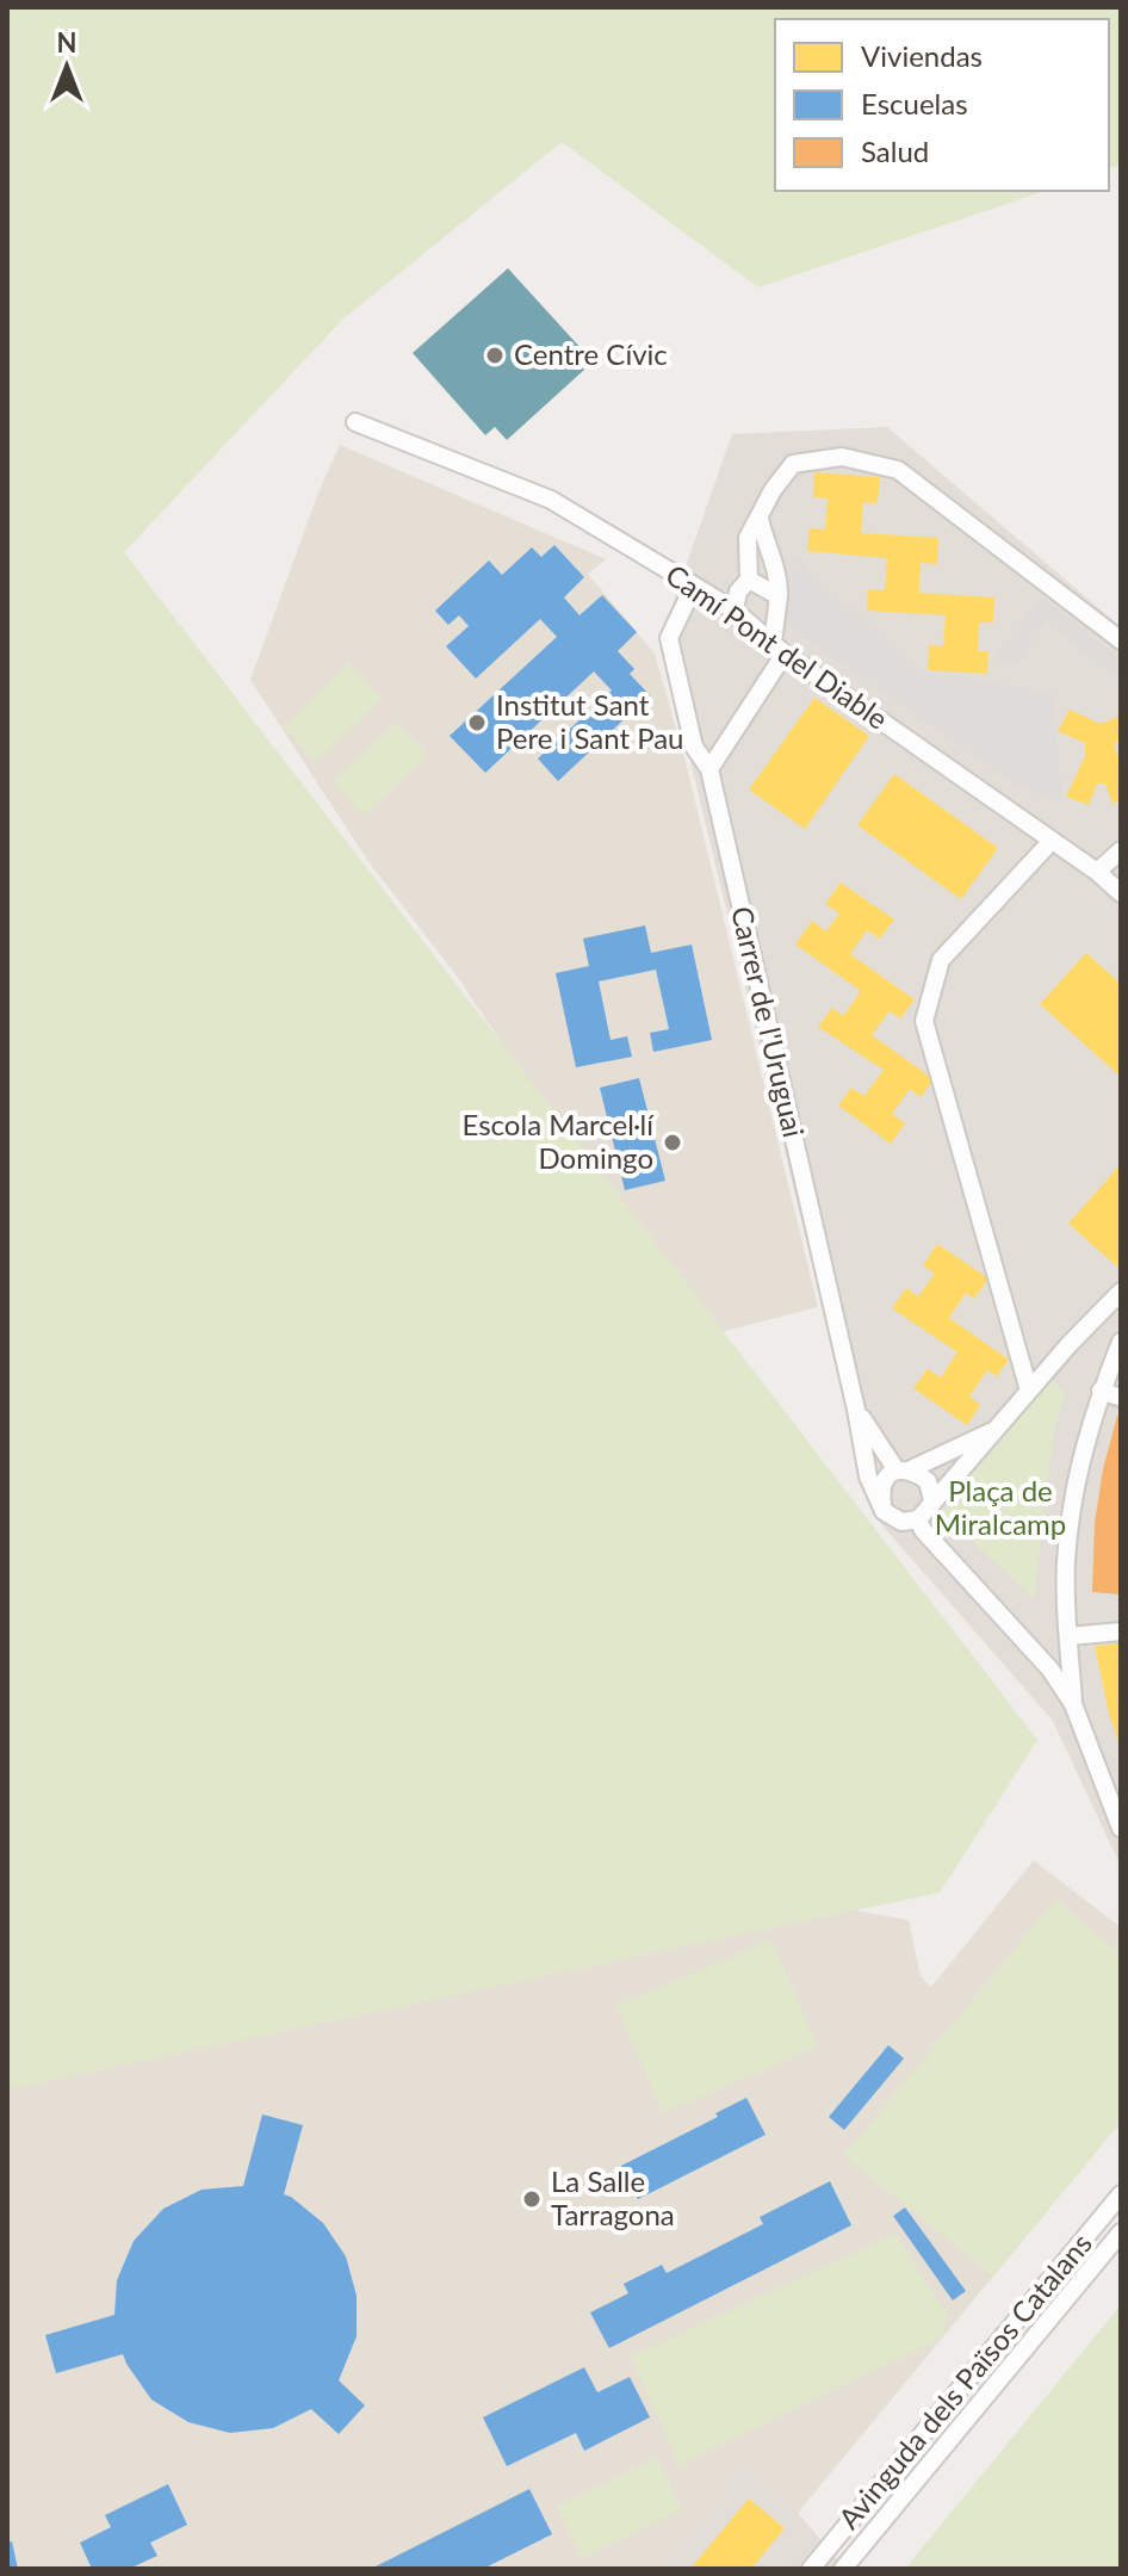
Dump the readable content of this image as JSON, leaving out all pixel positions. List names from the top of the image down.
{
  "streets": {
    "street": ["Camí Pont del Diable", "Carrer de l'Uruguai", "Avinguda dels Països Catalans"]
  },
  "crossings": [
    ["Camí Pont del Diable", "Carrer de l'Uruguai"]
  ],
  "parks": ["Plaça de Miralcamp"],
  "places": [
    "Centre Cívic",
    "Institut Sant Pere i Sant Pau",
    "Escola Marcel·lí Domingo",
    "La Salle Tarragona"
  ],
  "legend": ["Viviendas", "Escuelas", "Salud"],
  "north": "top"
}
